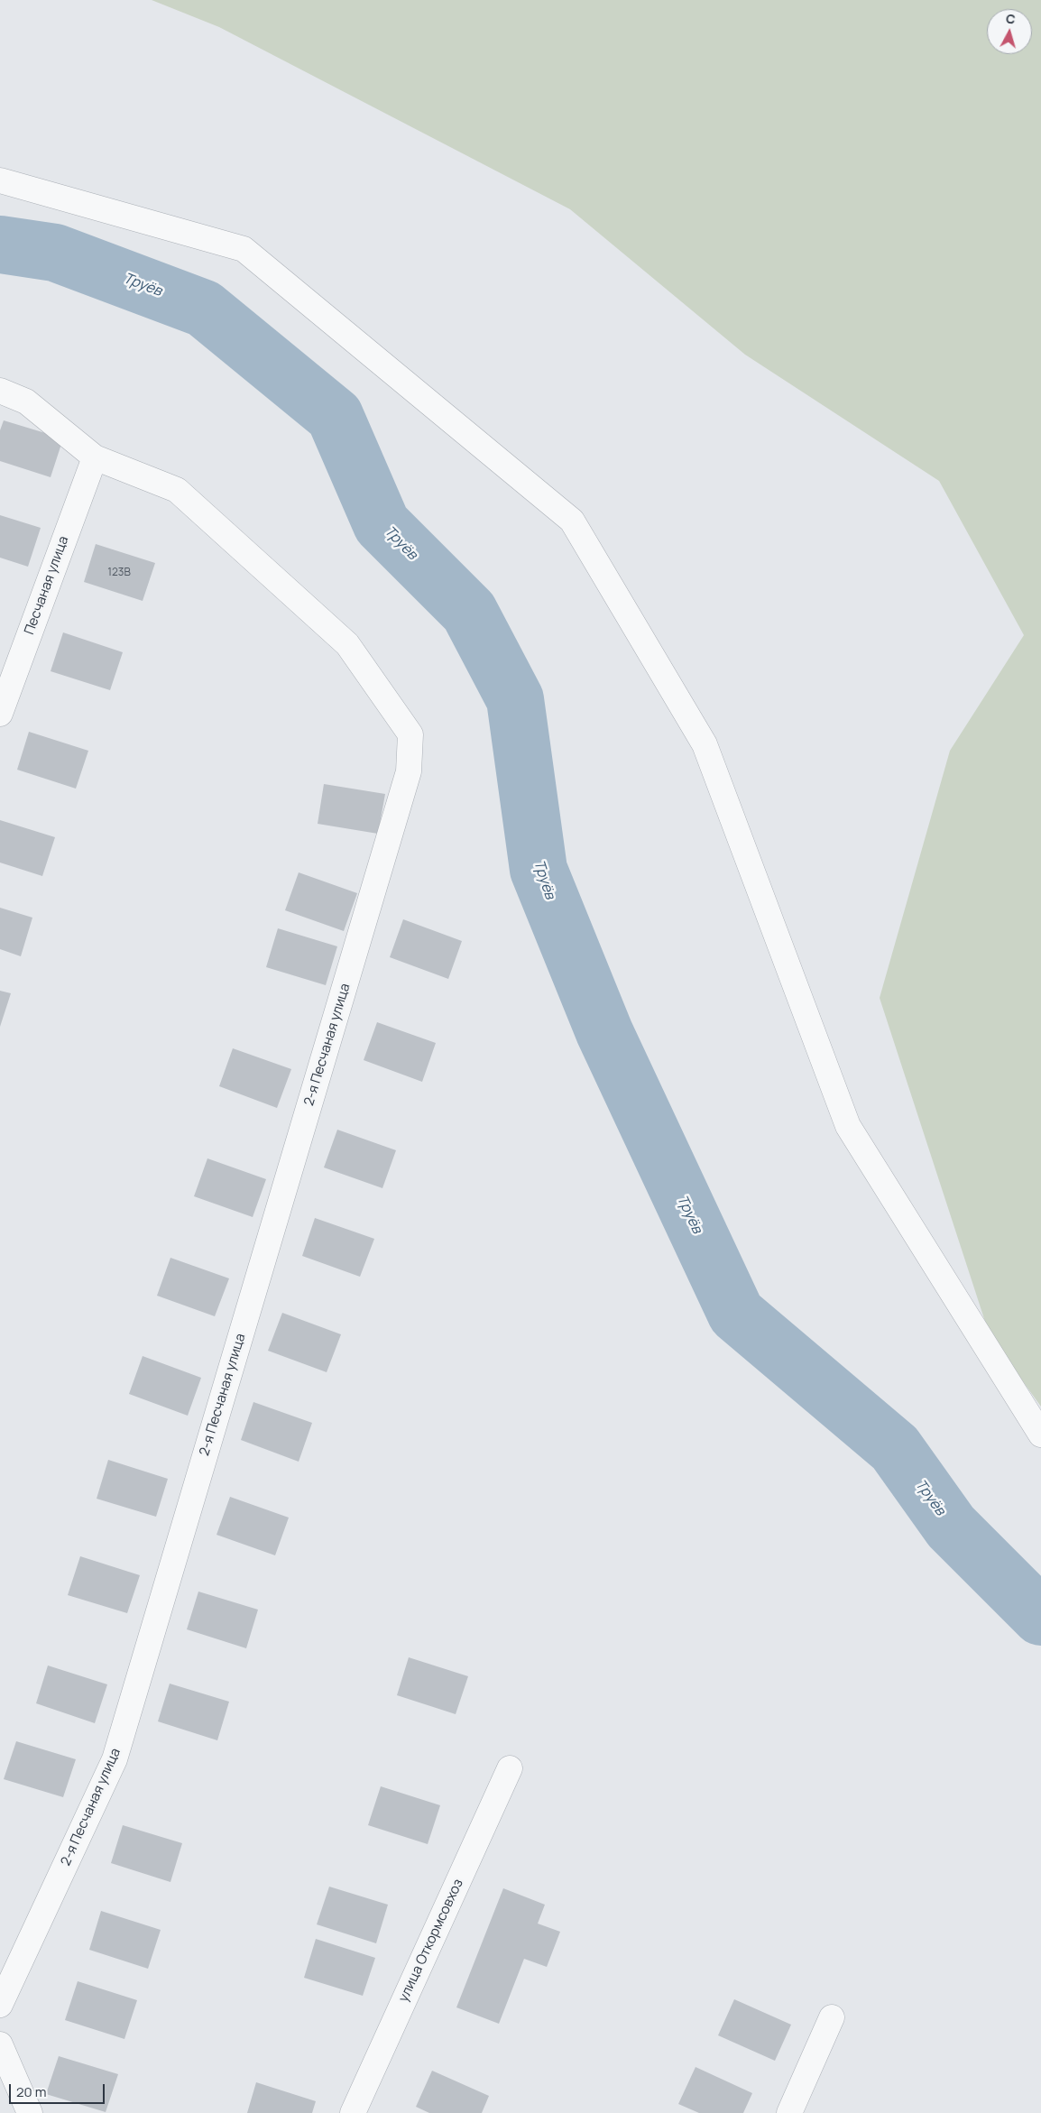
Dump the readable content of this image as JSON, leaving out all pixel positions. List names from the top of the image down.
{
  "streets": {
    "street": ["Песчаная улица", "2-я Песчаная улица", "улица Откормсовхоз"]
  },
  "crossings": [
    ["Песчаная улица", "2-я Песчаная улица"]
  ],
  "water": ["Труёв"],
  "house_numbers": ["123В"],
  "scale_bar": "20 m",
  "north": "top"
}
